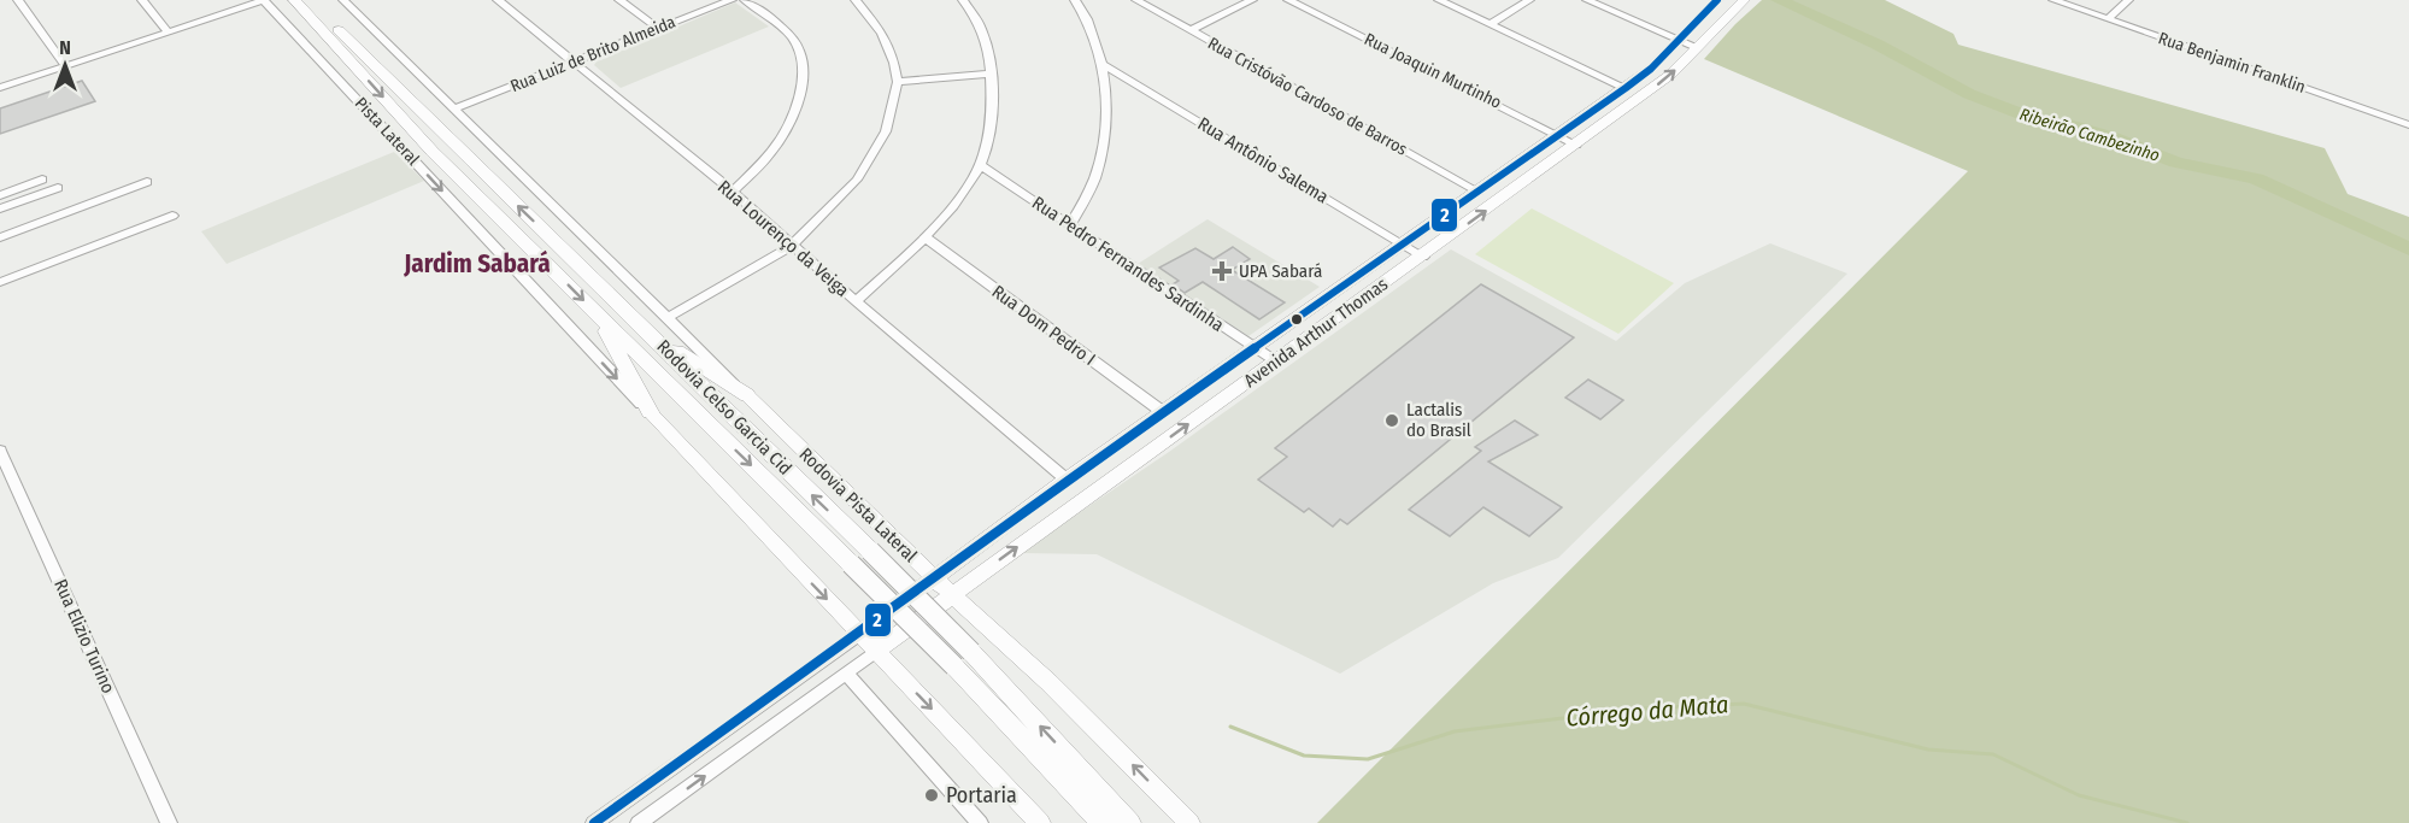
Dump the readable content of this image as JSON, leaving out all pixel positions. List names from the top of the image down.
{
  "streets": {
    "highway": ["Rodovia Celso Garcia Cid"],
    "main road": ["Avenida Arthur Thomas", "Rodovia Pista Lateral"],
    "street": [
      "Rua Luiz de Brito Almeida",
      "Rua Benjamin Franklin",
      "Rua Joaquin Murtinho",
      "Rua Cristóvão Cardoso de Barros",
      "Pista Lateral",
      "Rua Antônio Salema",
      "Rua Lourenço da Veiga",
      "Rua Pedro Fernandes Sardinha",
      "Rua Dom Pedro I",
      "Rua Elizio Turino"
    ]
  },
  "crossings": [
    ["Rua Luiz de Brito Almeida", "Rua Lourenço da Veiga"],
    ["Rua Luiz de Brito Almeida", "Rodovia Pista Lateral"],
    ["Rua Joaquin Murtinho", "Avenida Arthur Thomas"],
    ["Rua Cristóvão Cardoso de Barros", "Avenida Arthur Thomas"],
    ["Rua Antônio Salema", "Avenida Arthur Thomas"],
    ["Rua Lourenço da Veiga", "Avenida Arthur Thomas"],
    ["Rua Pedro Fernandes Sardinha", "Avenida Arthur Thomas"],
    ["Rua Dom Pedro I", "Avenida Arthur Thomas"],
    ["Avenida Arthur Thomas", "Rodovia Pista Lateral"]
  ],
  "one_way": ["Pista Lateral"],
  "districts": ["Jardim Sabará"],
  "water": ["Ribeirão Cambezinho", "Córrego da Mata"],
  "places": {
    "health": ["UPA Sabará"],
    "other": ["Lactalis do Brasil", "Portaria"]
  },
  "lines": ["transit line 2"],
  "north": "top"
}
